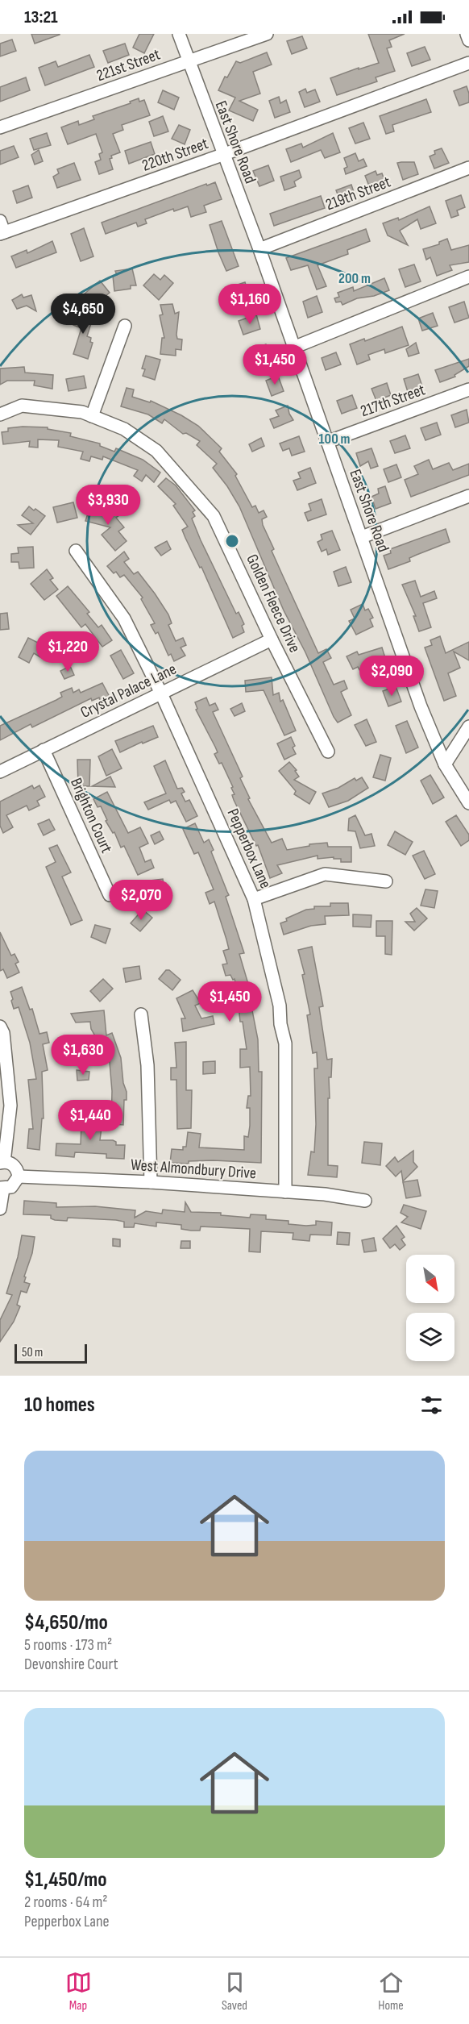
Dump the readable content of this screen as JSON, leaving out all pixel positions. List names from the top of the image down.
{
  "streets": {
    "street": [
      "221st Street",
      "East Shore Road",
      "220th Street",
      "219th Street",
      "217th Street",
      "Golden Fleece Drive",
      "Crystal Palace Lane",
      "Brighton Court",
      "Pepperbox Lane",
      "West Almondbury Drive"
    ]
  },
  "crossings": [
    ["221st Street", "East Shore Road"],
    ["East Shore Road", "220th Street"],
    ["East Shore Road", "219th Street"],
    ["East Shore Road", "217th Street"],
    ["Golden Fleece Drive", "Crystal Palace Lane"],
    ["Crystal Palace Lane", "Brighton Court"],
    ["Crystal Palace Lane", "Pepperbox Lane"],
    ["Pepperbox Lane", "West Almondbury Drive"]
  ],
  "scale_bar": "50 m",
  "north": "bottom right",
  "page": {
    "status": "13:21",
    "price": [
      "$1,160",
      "$4,650",
      "$1,450",
      "$3,930",
      "$1,220",
      "$2,090",
      "$2,070",
      "$1,450",
      "$1,630",
      "$1,440"
    ],
    "scale": "50 m",
    "heading": "10 homes",
    "list": [
      {
        "name": "$4,650/mo",
        "note": "5 rooms · 173 m² · Devonshire Court"
      },
      {
        "name": "$1,450/mo",
        "note": "2 rooms · 64 m² · Pepperbox Lane"
      }
    ],
    "tabs": ["Map", "Saved", "Home"]
  },
  "rings": ["200 m", "100 m"]
}
